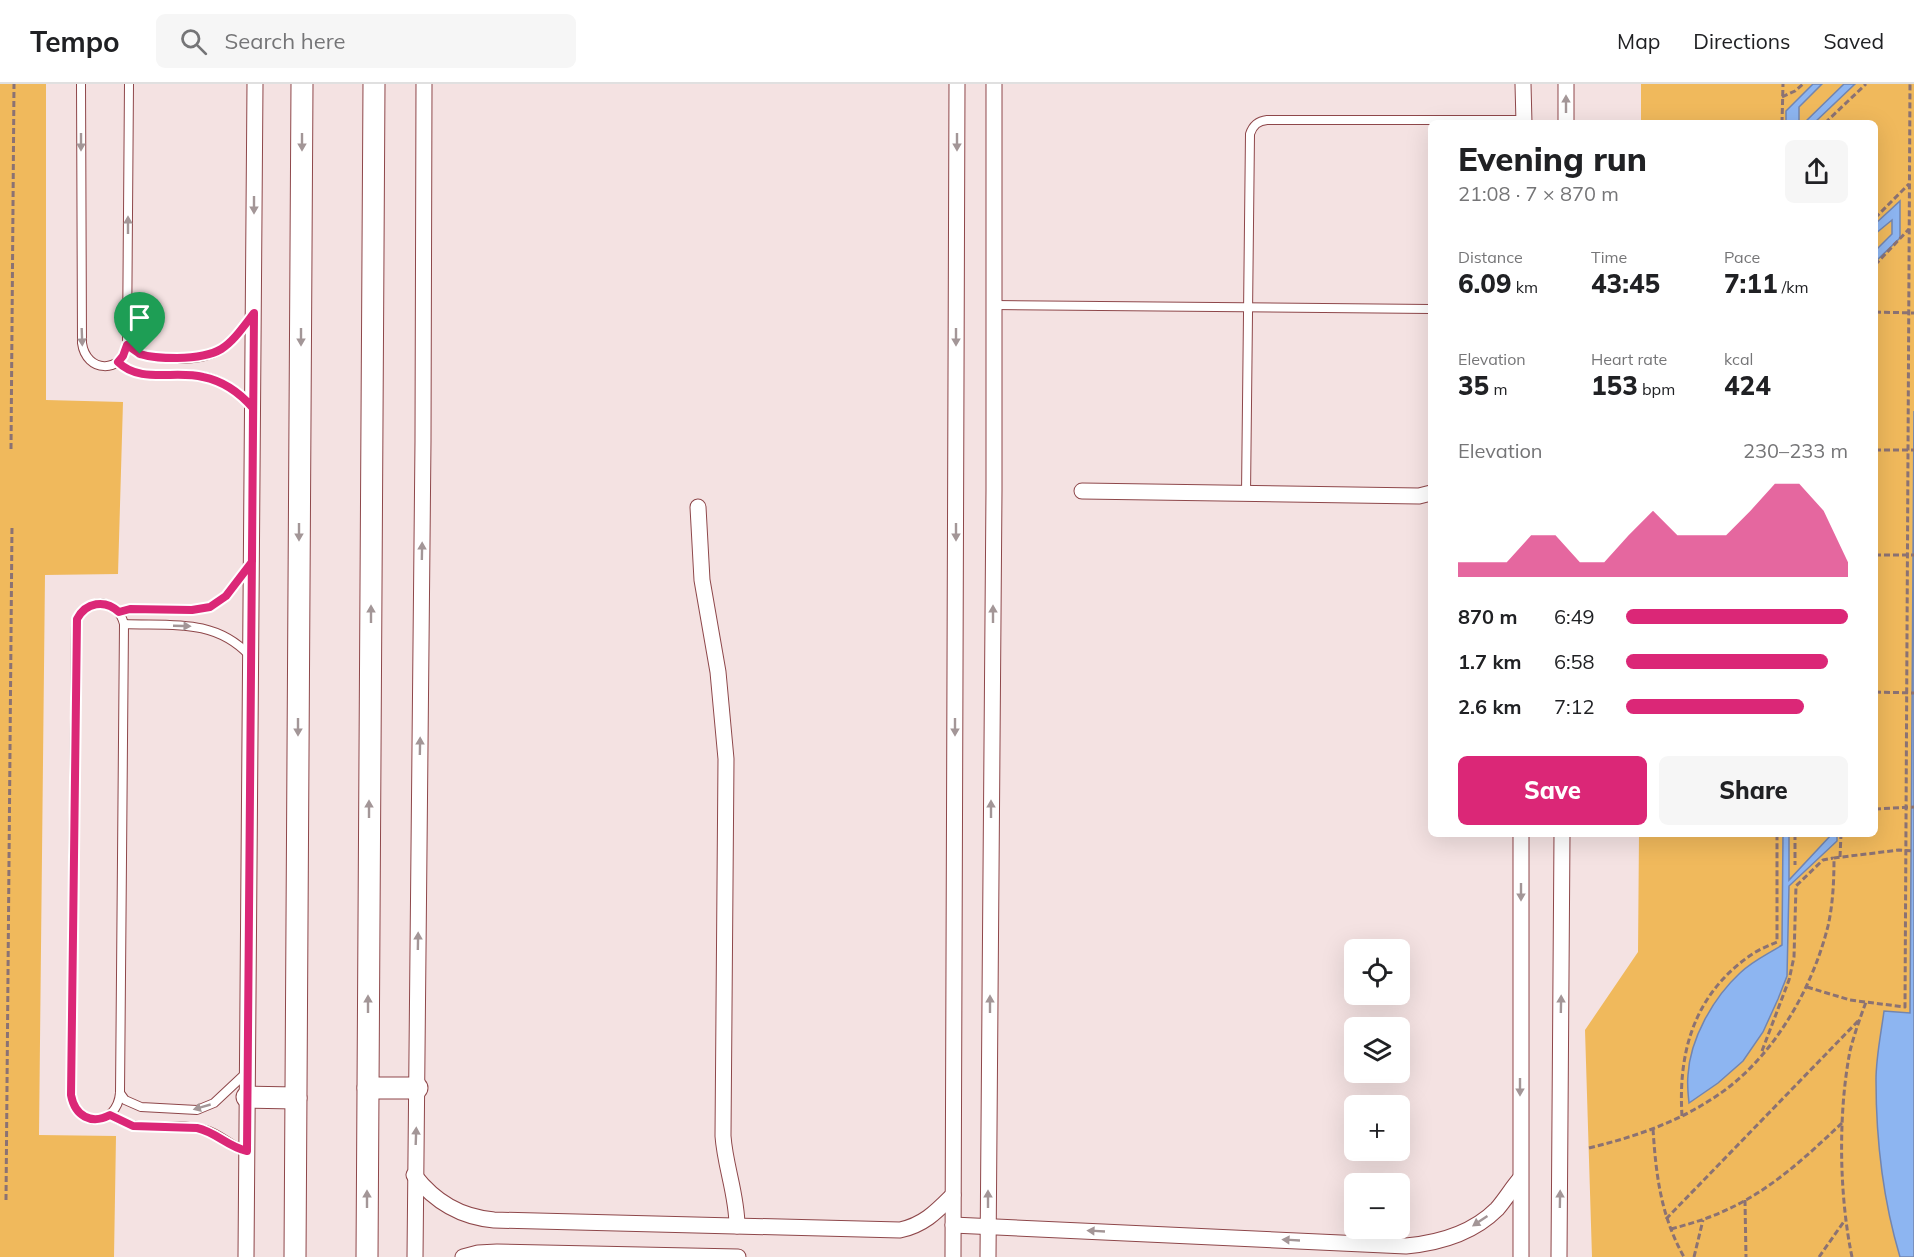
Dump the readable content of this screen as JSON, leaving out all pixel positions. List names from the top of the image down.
{
  "page": {
    "header": "Tempo",
    "search": "Search here",
    "nav": ["Map", "Directions", "Saved"],
    "heading": ["Evening run", "21:08 · 7 × 870 m"],
    "stats": [
      ["Distance", "6.09 km"],
      ["Time", "43:45"],
      ["Pace", "7:11 /km"],
      ["Elevation", "35 m"],
      ["Heart rate", "153 bpm"],
      ["kcal", "424"]
    ],
    "chart": ["Elevation", "230–233 m"],
    "list": [
      {
        "name": "870 m",
        "note": "6:49"
      },
      {
        "name": "1.7 km",
        "note": "6:58"
      },
      {
        "name": "2.6 km",
        "note": "7:12"
      }
    ],
    "buttons": ["Save", "Share"],
    "map_buttons": ["+", "−"]
  }
}
